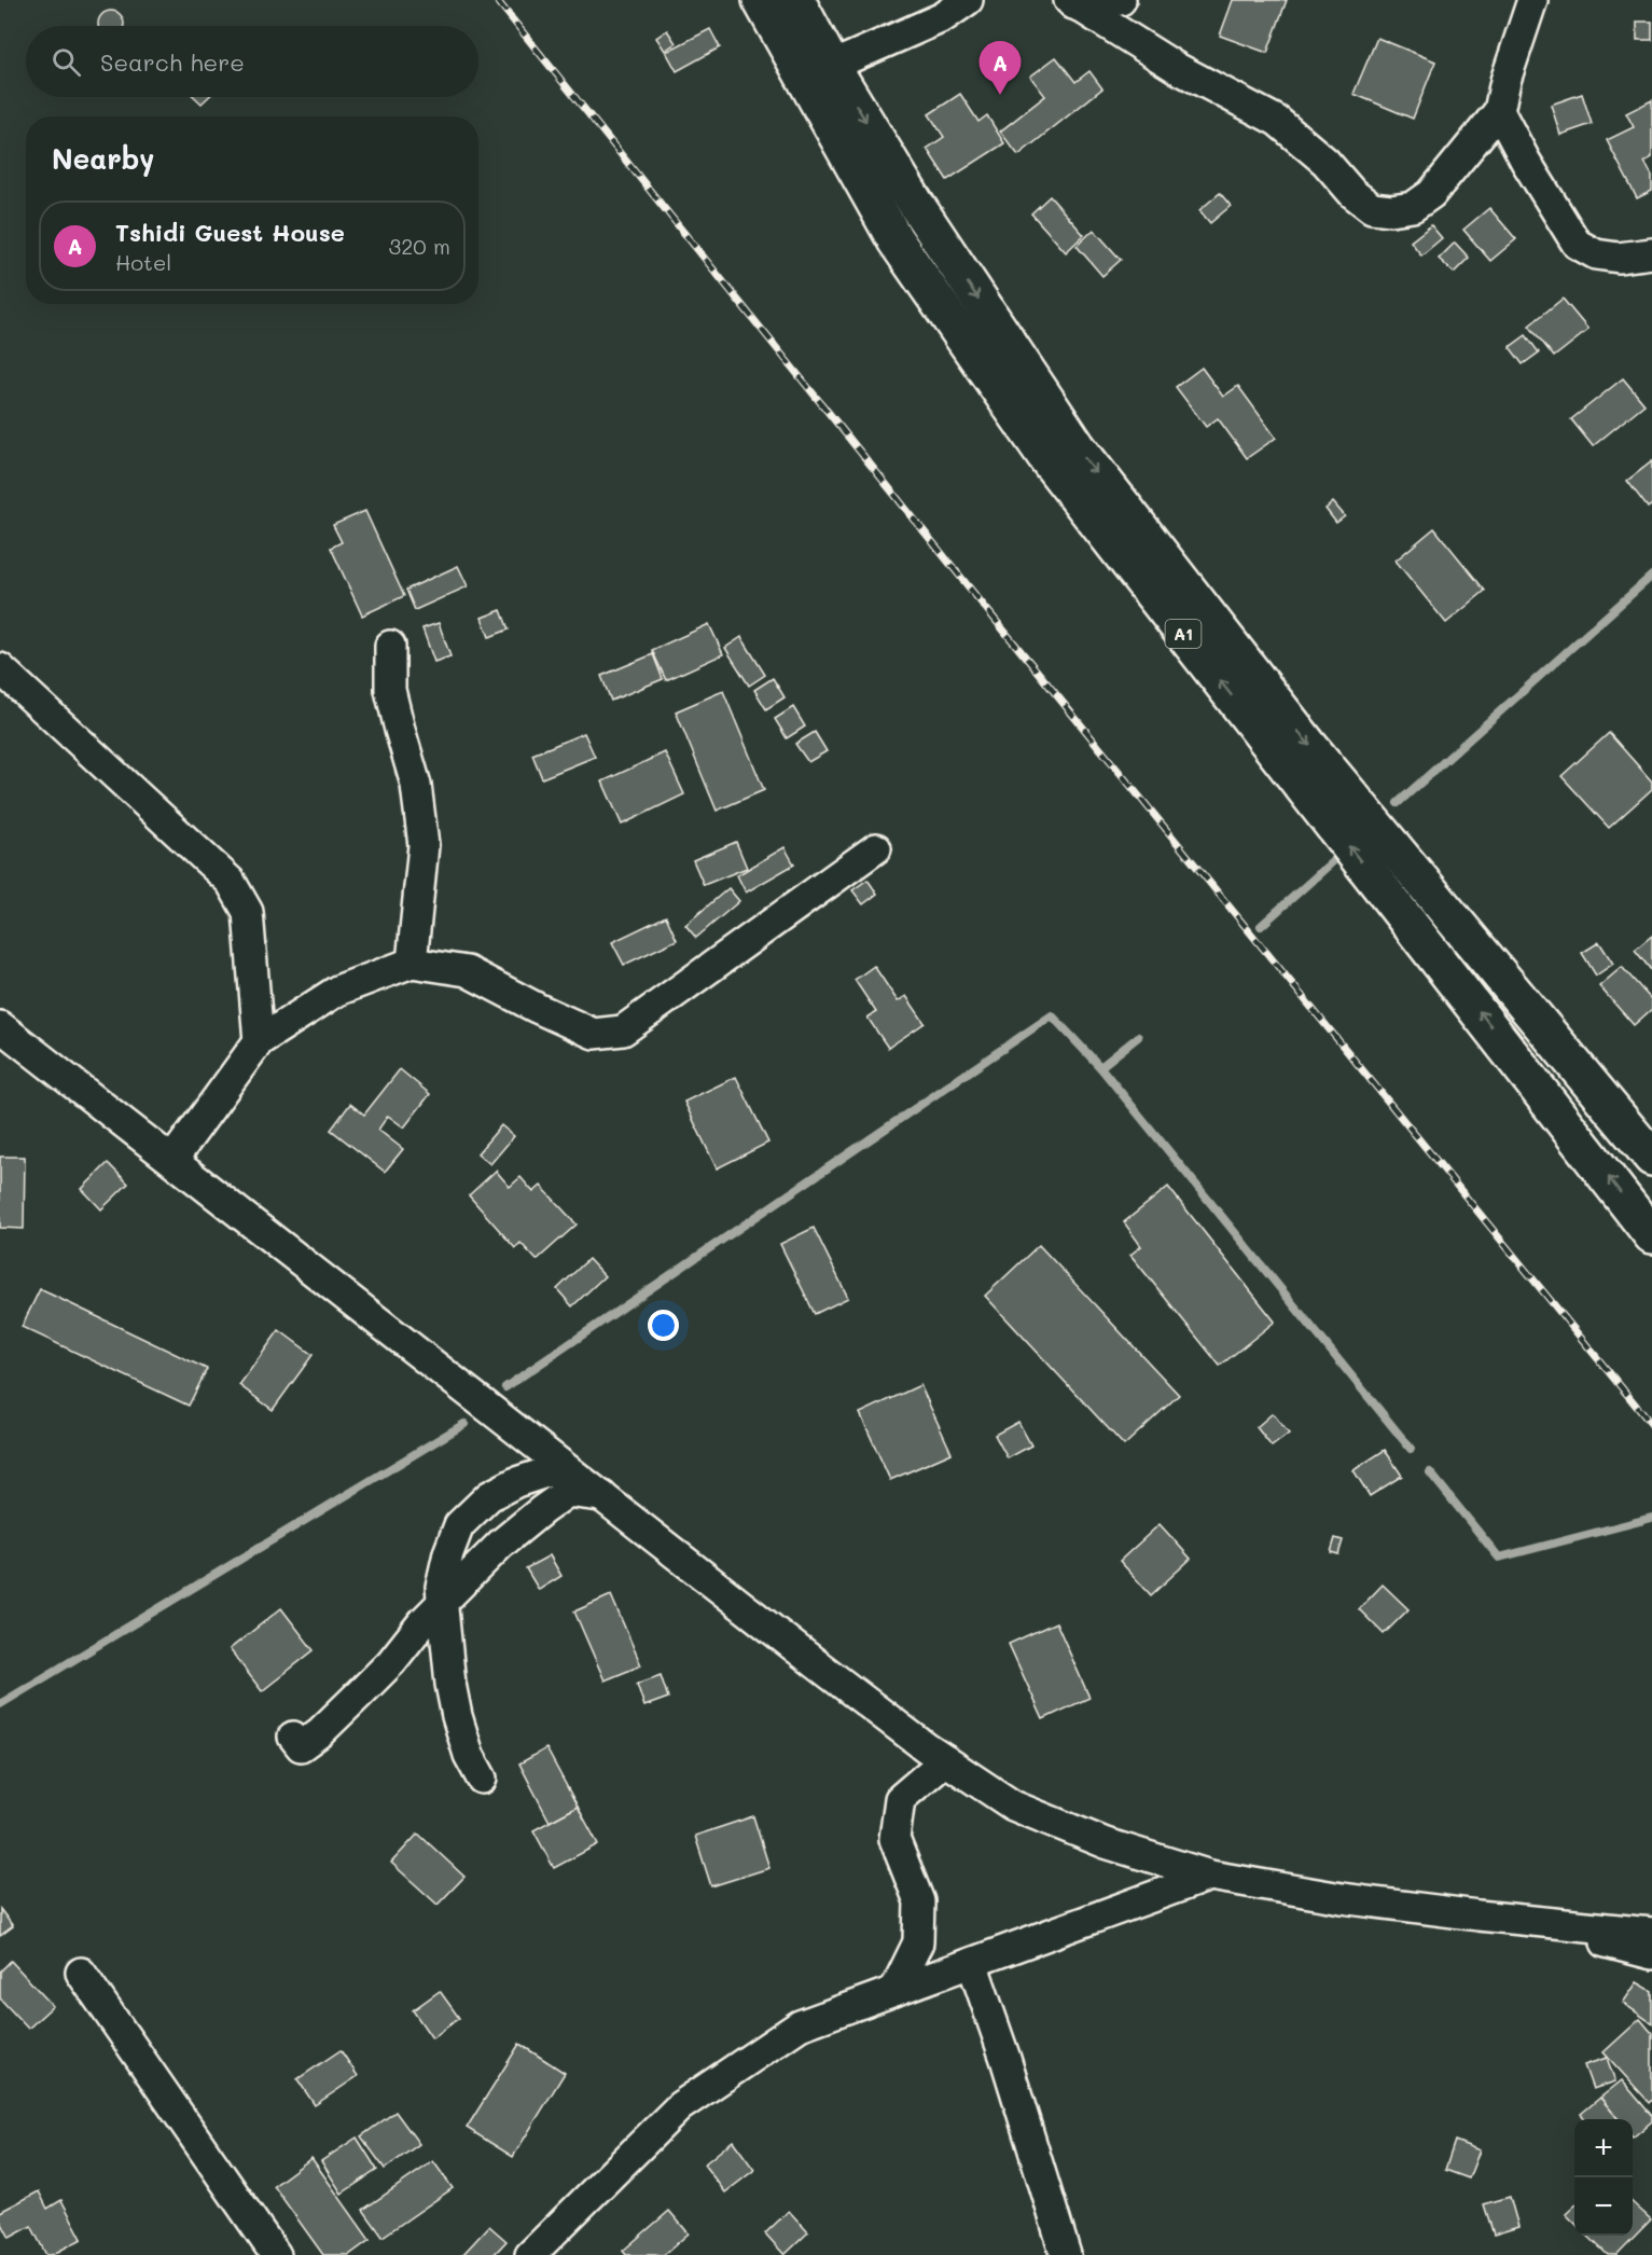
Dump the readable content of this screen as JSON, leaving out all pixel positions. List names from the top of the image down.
{
  "streets": {
    "highway": ["A1"]
  },
  "page": {
    "search": "Search here",
    "pins": "A",
    "heading": "Nearby",
    "list": [
      {
        "mark": "A",
        "name": "Tshidi Guest House",
        "note": "Hotel",
        "value": "320 m"
      }
    ],
    "map_buttons": ["+", "−"]
  }
}
